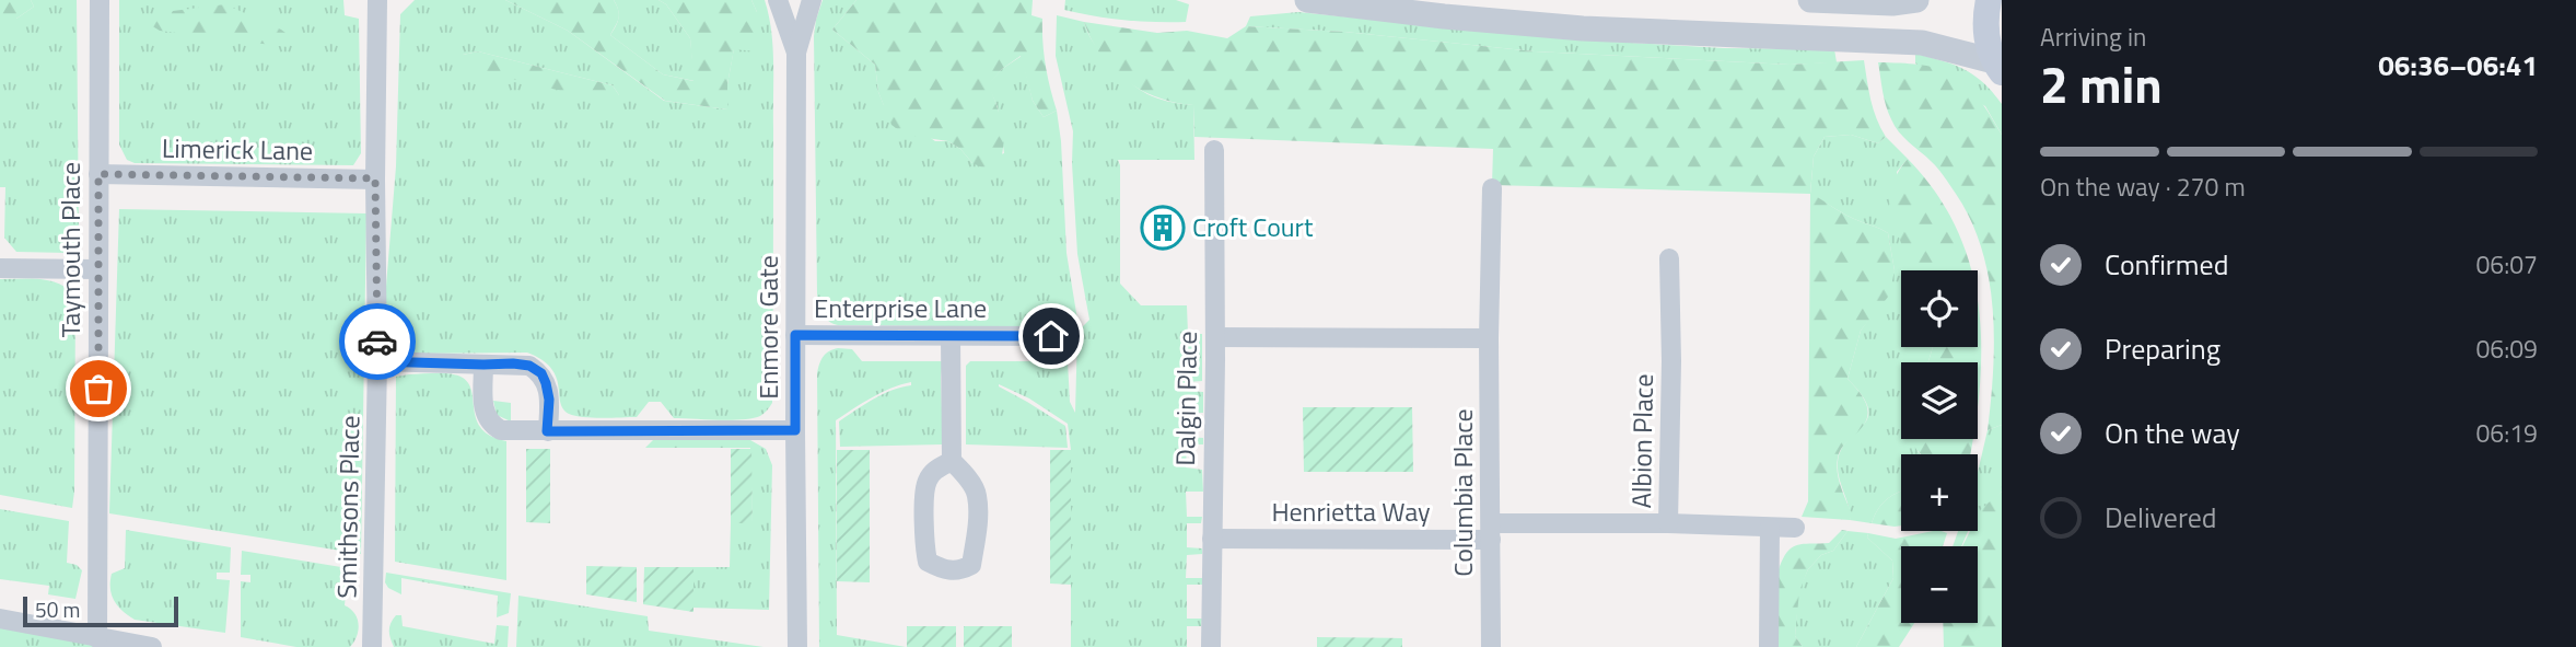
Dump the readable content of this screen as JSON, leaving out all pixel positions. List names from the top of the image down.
{
  "streets": {
    "street": [
      "Limerick Lane",
      "Taymouth Place",
      "Enterprise Lane",
      "Enmore Gate",
      "Dalgin Place",
      "Albion Place",
      "Columbia Place",
      "Smithsons Place",
      "Henrietta Way"
    ]
  },
  "crossings": [
    ["Limerick Lane", "Taymouth Place"],
    ["Limerick Lane", "Smithsons Place"],
    ["Enterprise Lane", "Enmore Gate"],
    ["Dalgin Place", "Henrietta Way"],
    ["Albion Place", "Henrietta Way"],
    ["Columbia Place", "Henrietta Way"]
  ],
  "places": {
    "building": ["Croft Court"]
  },
  "scale_bar": "50 m",
  "page": {
    "heading": ["2 min", "Arriving in", "06:36–06:41"],
    "bar": "On the way · 270 m",
    "list": [
      ["Confirmed", "06:07"],
      ["Preparing", "06:09"],
      ["On the way", "06:19"],
      "Delivered"
    ],
    "map_buttons": ["+", "−"],
    "scale": "50 m"
  }
}
